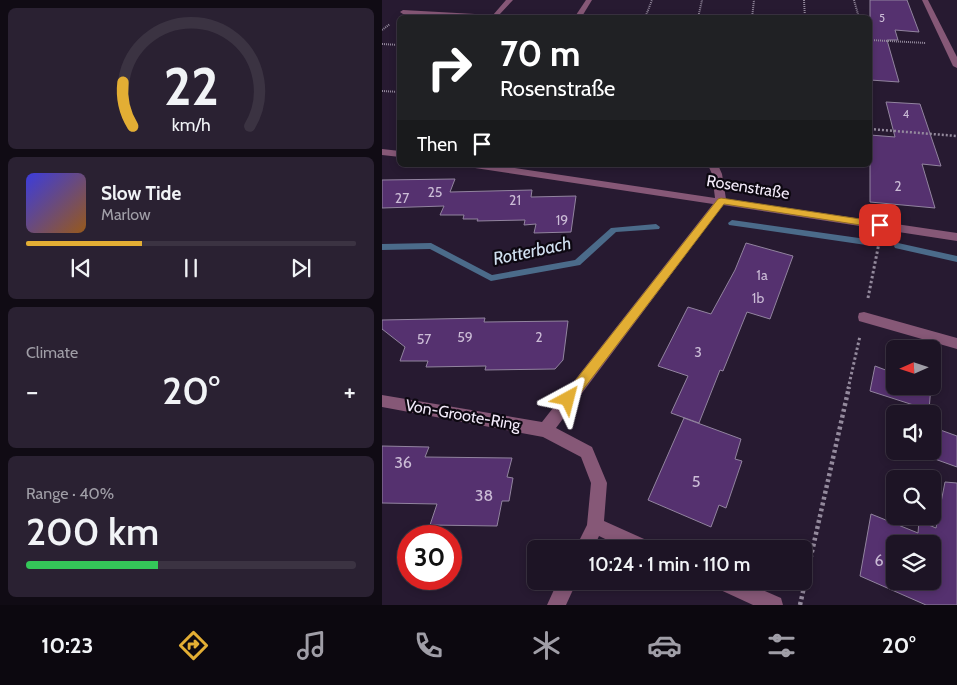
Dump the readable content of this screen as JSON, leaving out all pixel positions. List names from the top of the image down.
{
  "streets": {
    "street": ["Rosenstraße", "Von-Groote-Ring"]
  },
  "water": ["Rotterbach"],
  "house_numbers": [
    "5",
    "4",
    "2",
    "25",
    "27",
    "21",
    "19",
    "1a",
    "1b",
    "59",
    "2",
    "57",
    "3",
    "36",
    "5",
    "38",
    "6"
  ],
  "north": "left",
  "page": {
    "turn": ["70 m", "Rosenstraße"],
    "then": "Then",
    "song": ["Slow Tide", "Marlow"],
    "tile": [
      "Climate",
      ["Range · 40%", "200 km"]
    ],
    "heat": ["−", "20°", "+"],
    "limit": "30",
    "trip": "10:24 · 1 min · 110 m",
    "tabs": ["10:23", "20°"],
    "gauge": ["22", "km/h"]
  }
}
